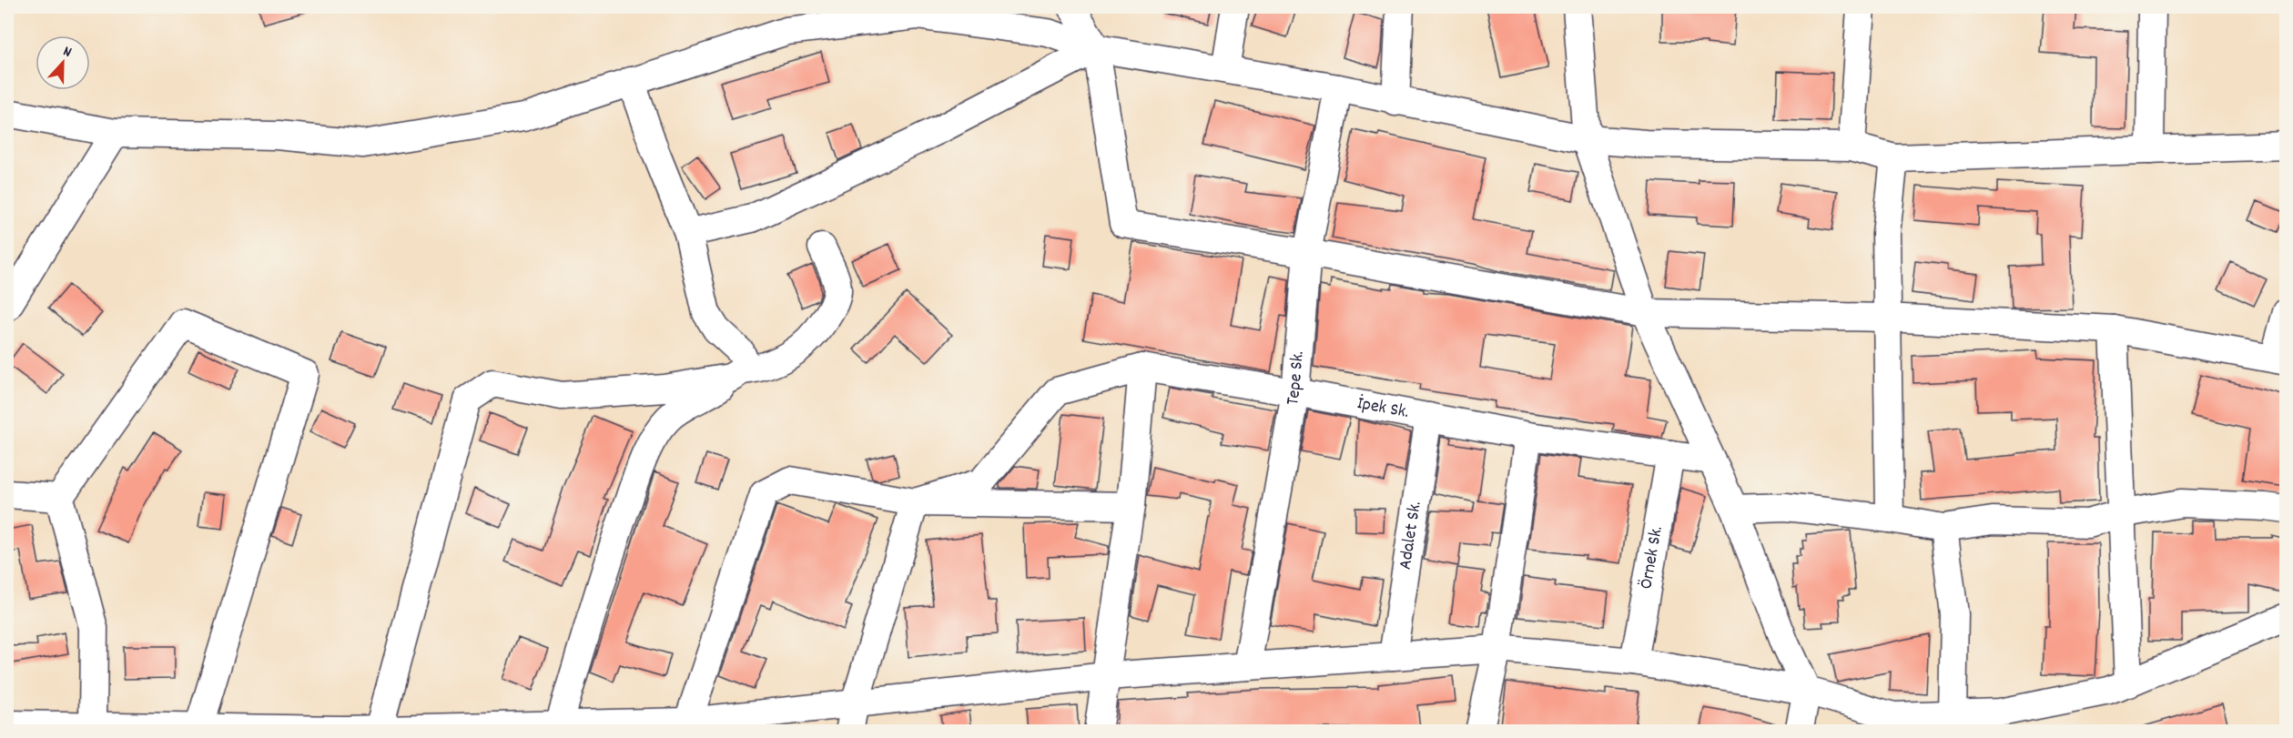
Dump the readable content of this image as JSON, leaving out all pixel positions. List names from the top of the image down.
{
  "streets": {
    "street": [
      "Tepe Sk.",
      "İpek Sk.",
      "Adalet Sk.",
      "Örnek Sk."
    ]
  },
  "crossings": [
    ["Tepe Sk.", "İpek Sk."],
    ["İpek Sk.", "Adalet Sk."],
    ["İpek Sk.", "Örnek Sk."]
  ],
  "north": "top"
}
